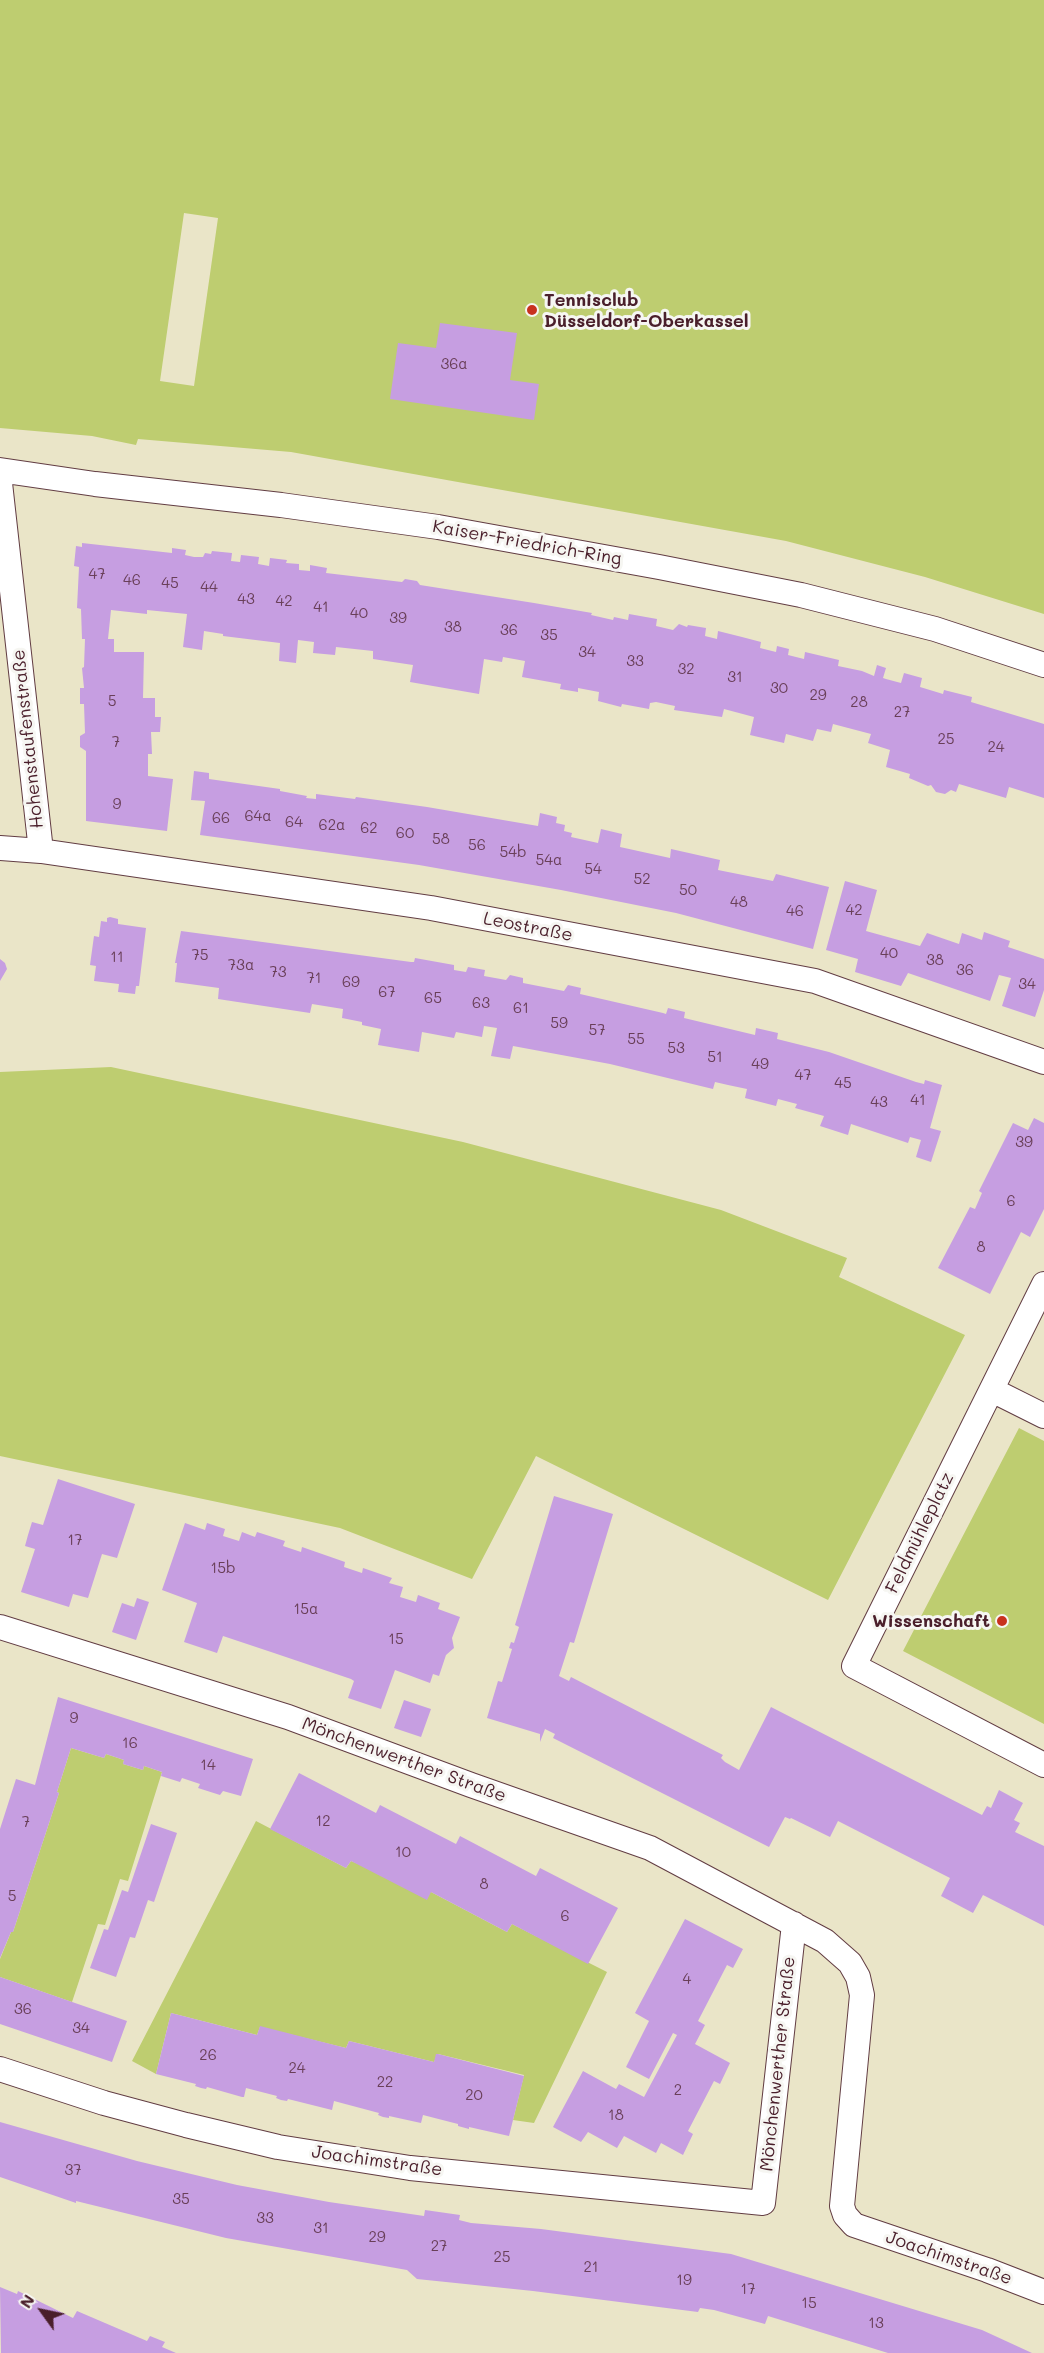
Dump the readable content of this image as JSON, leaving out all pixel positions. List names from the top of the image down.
{
  "streets": {
    "street": [
      "Kaiser-Friedrich-Ring",
      "Hohenstaufenstraße",
      "Leostraße",
      "Feldmühleplatz",
      "Mönchenwerther Straße",
      "Joachimstraße"
    ]
  },
  "crossings": [
    ["Hohenstaufenstraße", "Leostraße"],
    ["Mönchenwerther Straße", "Joachimstraße"]
  ],
  "places": ["Tennisclub Düsseldorf-Oberkassel", "Wissenschaft"],
  "house_numbers": [
    "36a",
    "47",
    "46",
    "45",
    "44",
    "43",
    "42",
    "41",
    "40",
    "39",
    "38",
    "36",
    "35",
    "34",
    "33",
    "32",
    "31",
    "30",
    "29",
    "5",
    "28",
    "27",
    "25",
    "7",
    "24",
    "9",
    "64a",
    "66",
    "64",
    "62a",
    "62",
    "60",
    "58",
    "56",
    "54b",
    "54a",
    "54",
    "52",
    "50",
    "48",
    "42",
    "46",
    "40",
    "75",
    "11",
    "38",
    "73a",
    "36",
    "73",
    "71",
    "69",
    "34",
    "67",
    "65",
    "63",
    "61",
    "59",
    "57",
    "55",
    "53",
    "51",
    "49",
    "47",
    "45",
    "41",
    "43",
    "39",
    "6",
    "8",
    "17",
    "15b",
    "15a",
    "15",
    "9",
    "16",
    "14",
    "12",
    "7",
    "10",
    "8",
    "5",
    "6",
    "4",
    "36",
    "34",
    "26",
    "24",
    "22",
    "2",
    "20",
    "18",
    "37",
    "35",
    "33",
    "31",
    "29",
    "27",
    "25",
    "21",
    "19",
    "17",
    "15",
    "13"
  ],
  "north": "top left"
}
